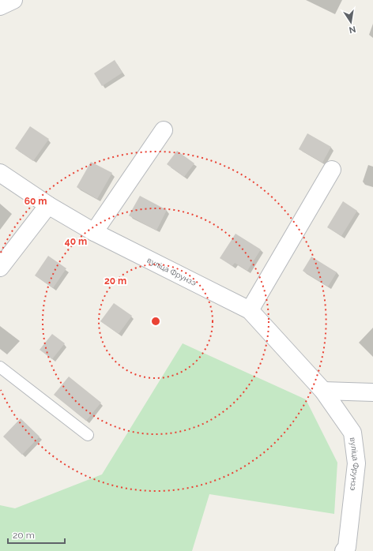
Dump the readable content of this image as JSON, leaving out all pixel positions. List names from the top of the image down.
{
  "streets": {
    "street": ["вуліца Фрунзэ"]
  },
  "scale_bar": "20 m",
  "north": "bottom",
  "rings": ["60 m", "40 m", "20 m"]
}
